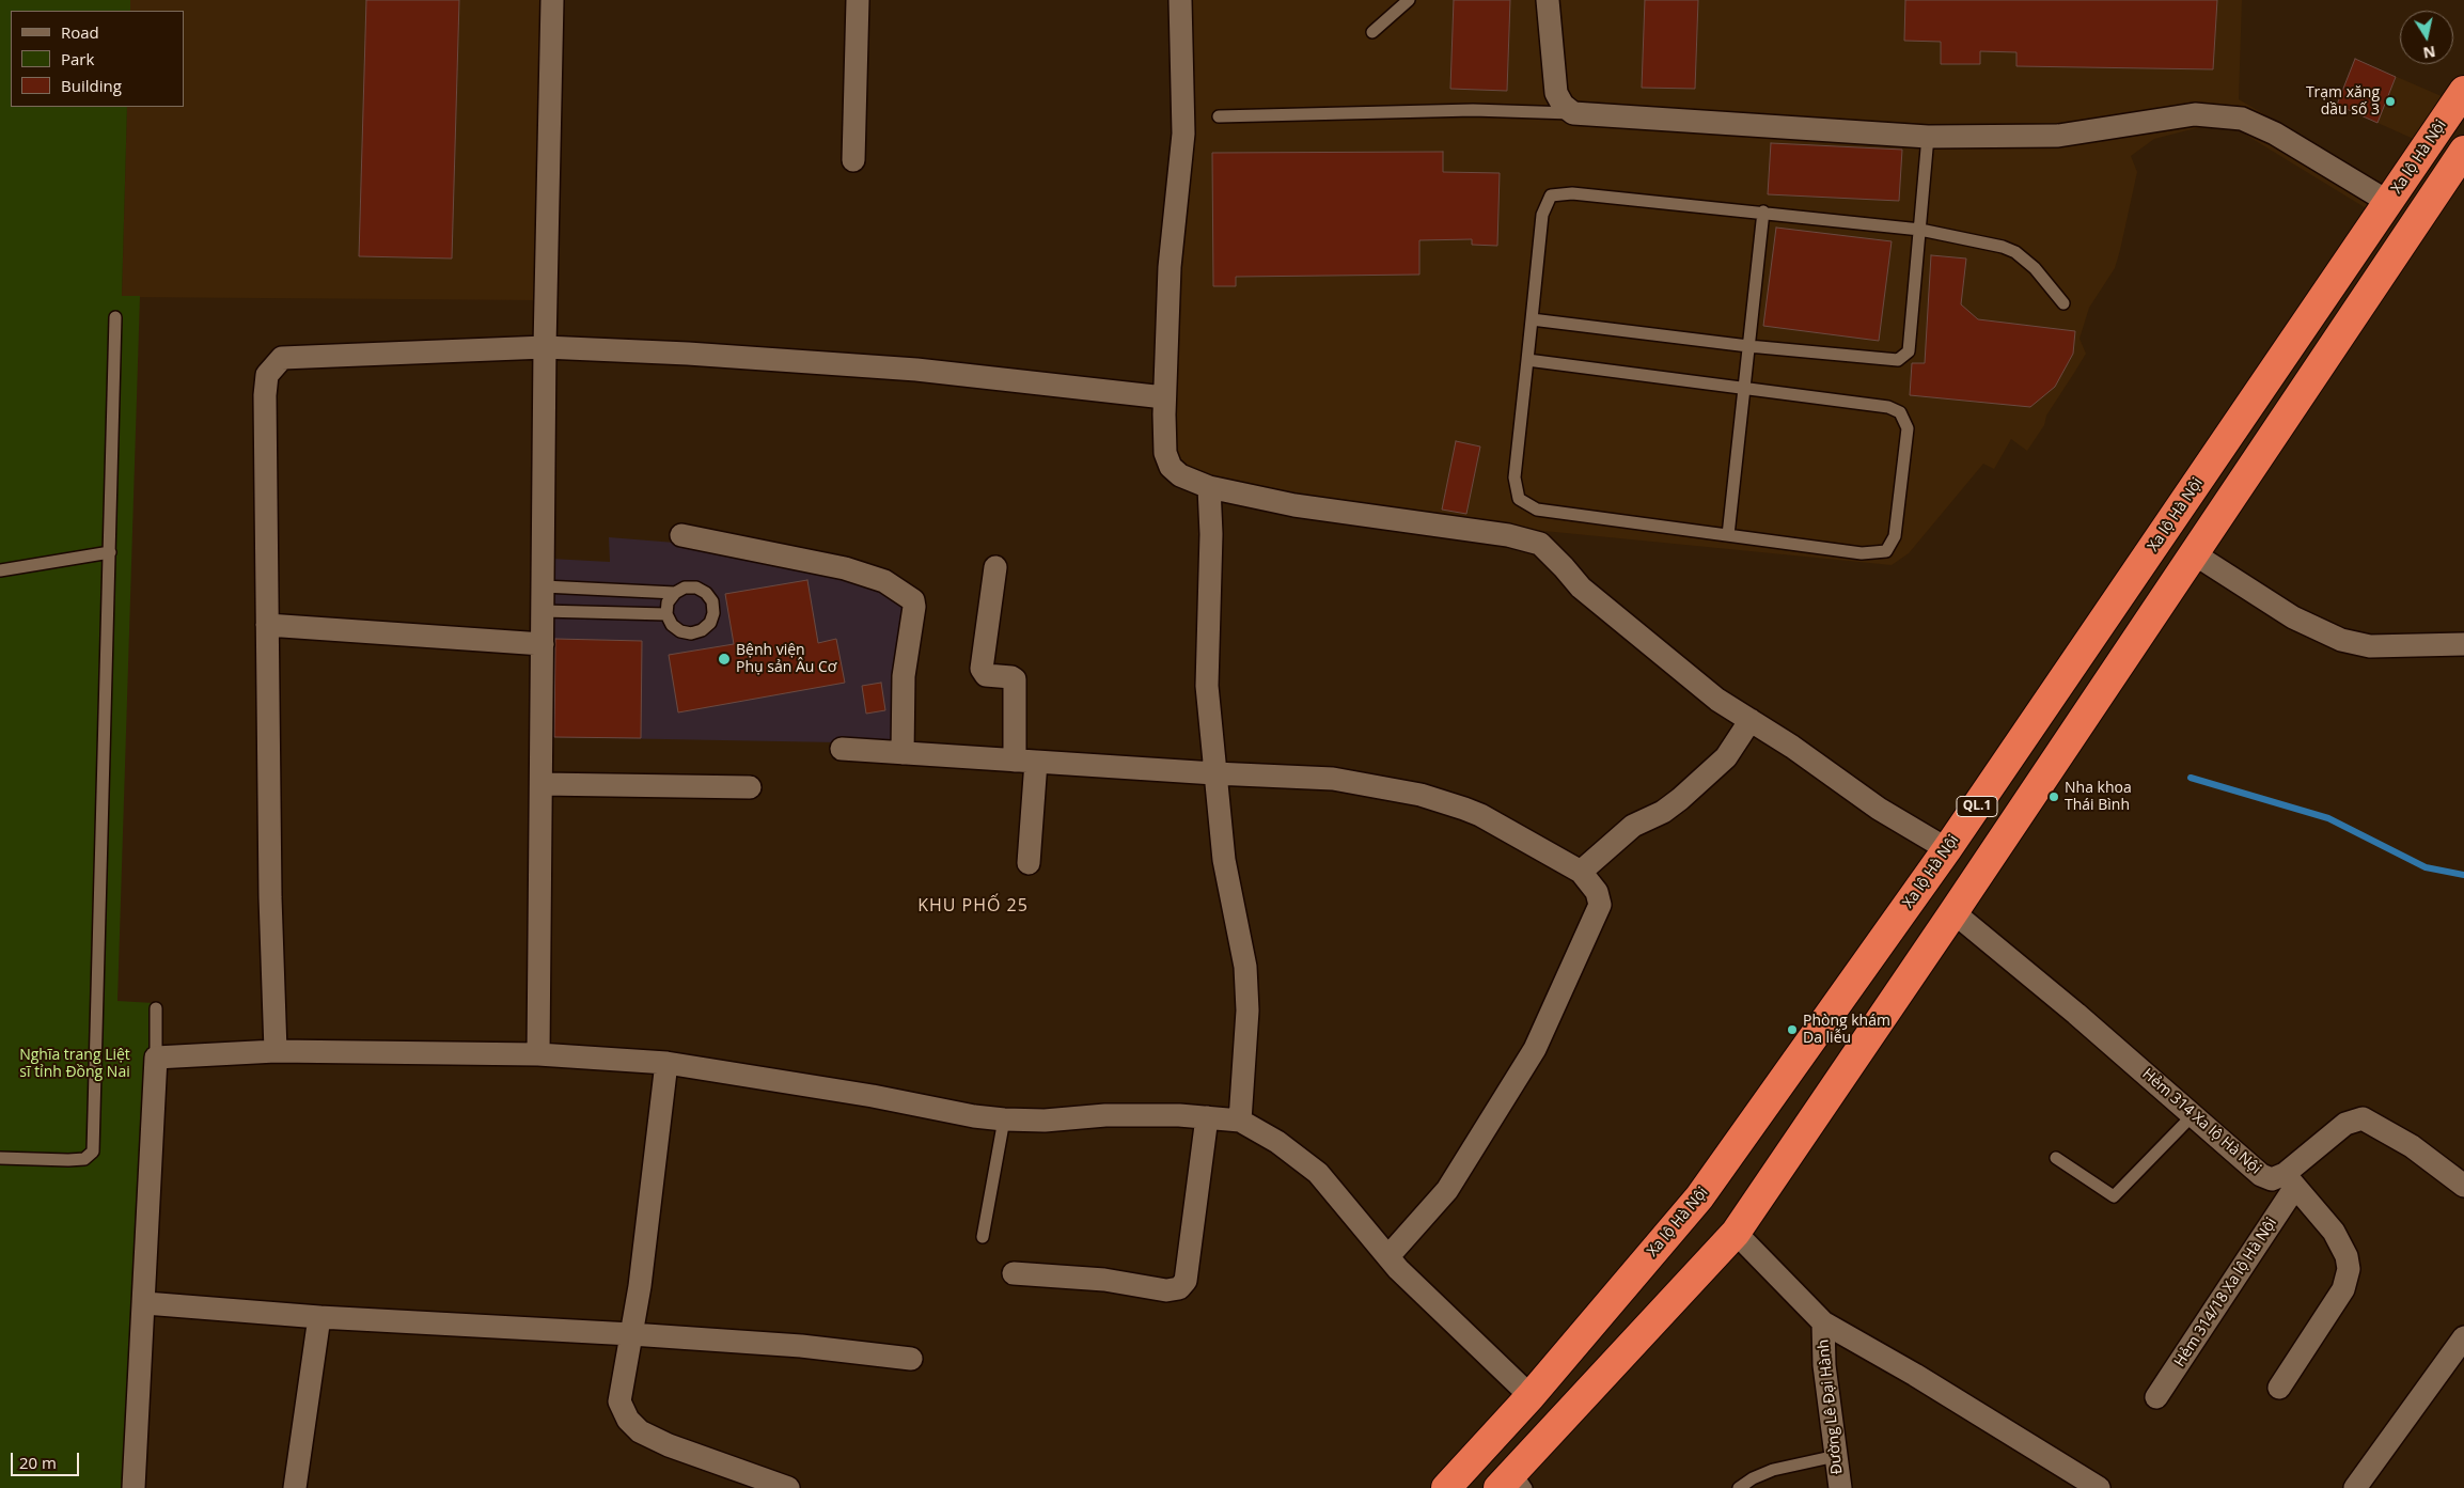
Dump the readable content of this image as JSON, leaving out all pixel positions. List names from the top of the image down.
{
  "streets": {
    "highway": ["Xa lộ Hà Nội", "QL.1"],
    "street": ["Hẻm 314 Xa lộ Hà Nội", "Hẻm 314/18 Xa lộ Hà Nội", "Đường Lê Đại Hành"]
  },
  "crossings": [
    ["QL.1", "Hẻm 314 Xa lộ Hà Nội"],
    ["QL.1", "Đường Lê Đại Hành"],
    ["Hẻm 314 Xa lộ Hà Nội", "Hẻm 314/18 Xa lộ Hà Nội"]
  ],
  "districts": ["KHU PHỐ 25"],
  "parks": ["Nghĩa trang Liệt sĩ tỉnh Đồng Nai"],
  "places": [
    "Trạm xăng dầu số 3",
    "Bệnh viện Phụ sản Âu Cơ",
    "Nha khoa Thái Bình",
    "Phòng khám Da liễu"
  ],
  "legend": ["Road", "Park", "Building"],
  "scale_bar": "20 m",
  "north": "bottom"
}
